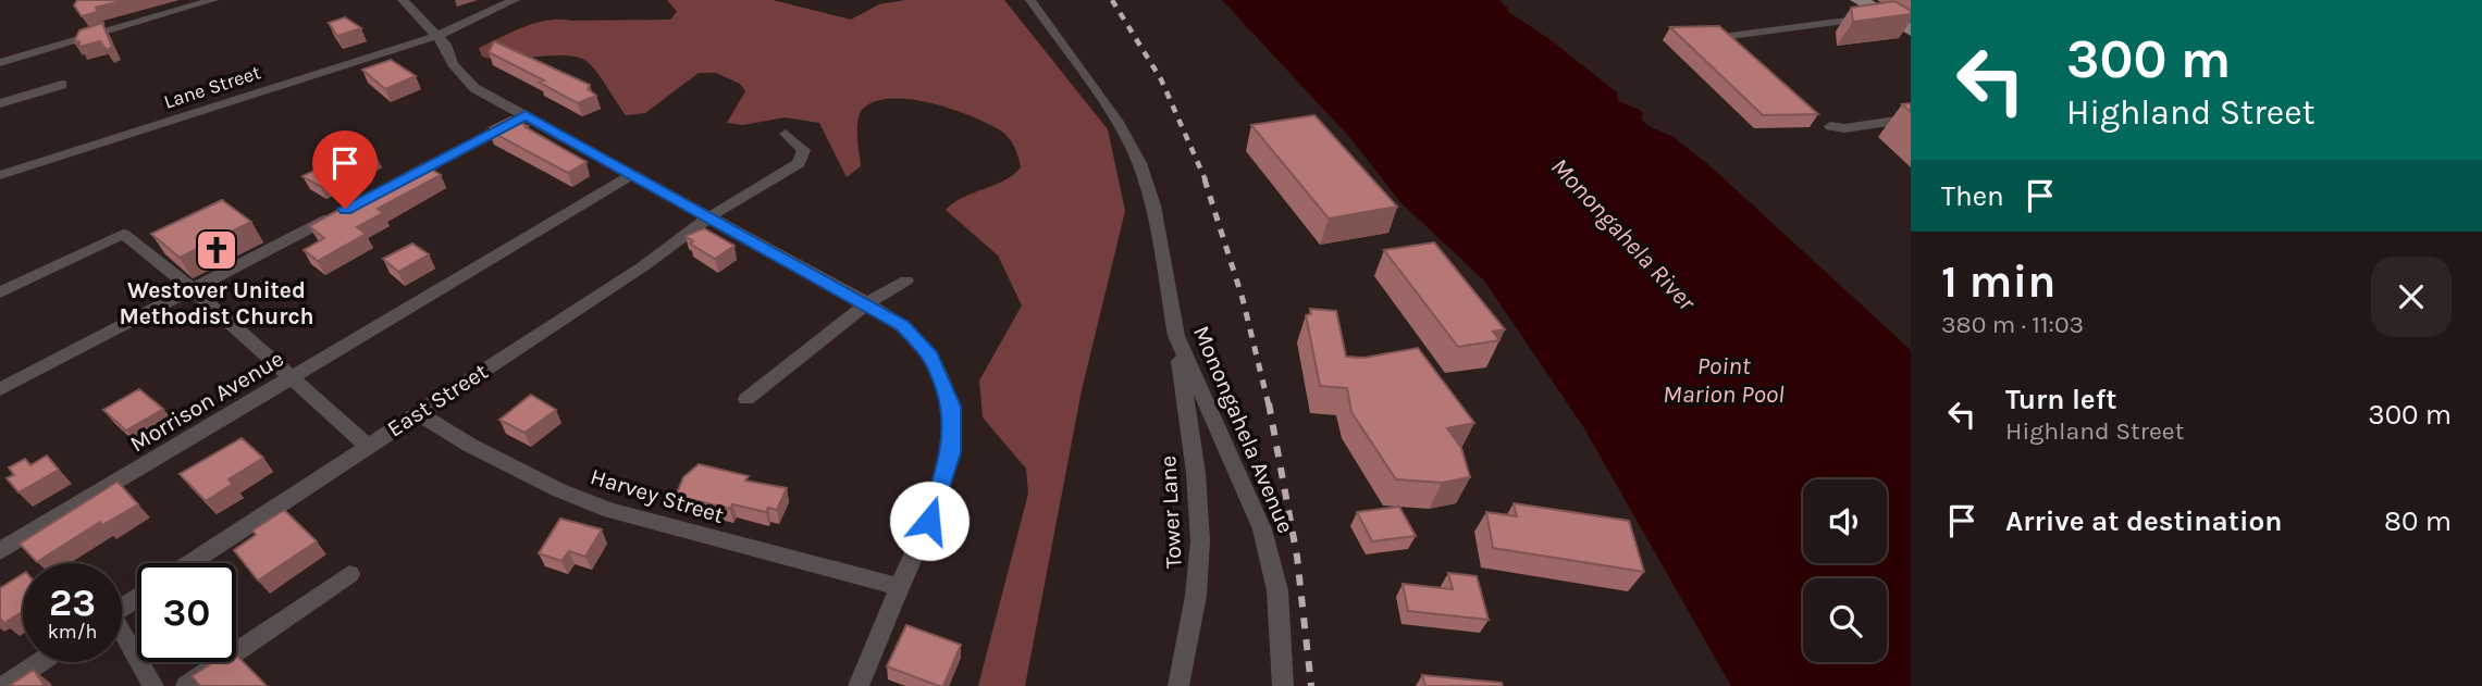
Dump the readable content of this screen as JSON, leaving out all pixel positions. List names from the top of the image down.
{
  "streets": {
    "street": [
      "Lane Street",
      "East Street",
      "Morrison Avenue",
      "Monongahela Avenue",
      "Harvey Street",
      "Tower Lane"
    ]
  },
  "crossings": [
    ["East Street", "Harvey Street"],
    ["Monongahela Avenue", "Tower Lane"]
  ],
  "water": ["Monongahela River", "Point Marion Pool"],
  "places": {
    "church": ["Westover United Methodist Church"]
  },
  "page": {
    "turn": ["300 m", "Highland Street"],
    "then": "Then",
    "heading": ["1 min", "380 m · 11:03"],
    "list": [
      {
        "name": "Turn left",
        "note": "Highland Street",
        "value": "300 m"
      },
      {
        "name": "Arrive at destination",
        "value": "80 m"
      }
    ],
    "speed": "23 km/h",
    "limit": "30"
  }
}
